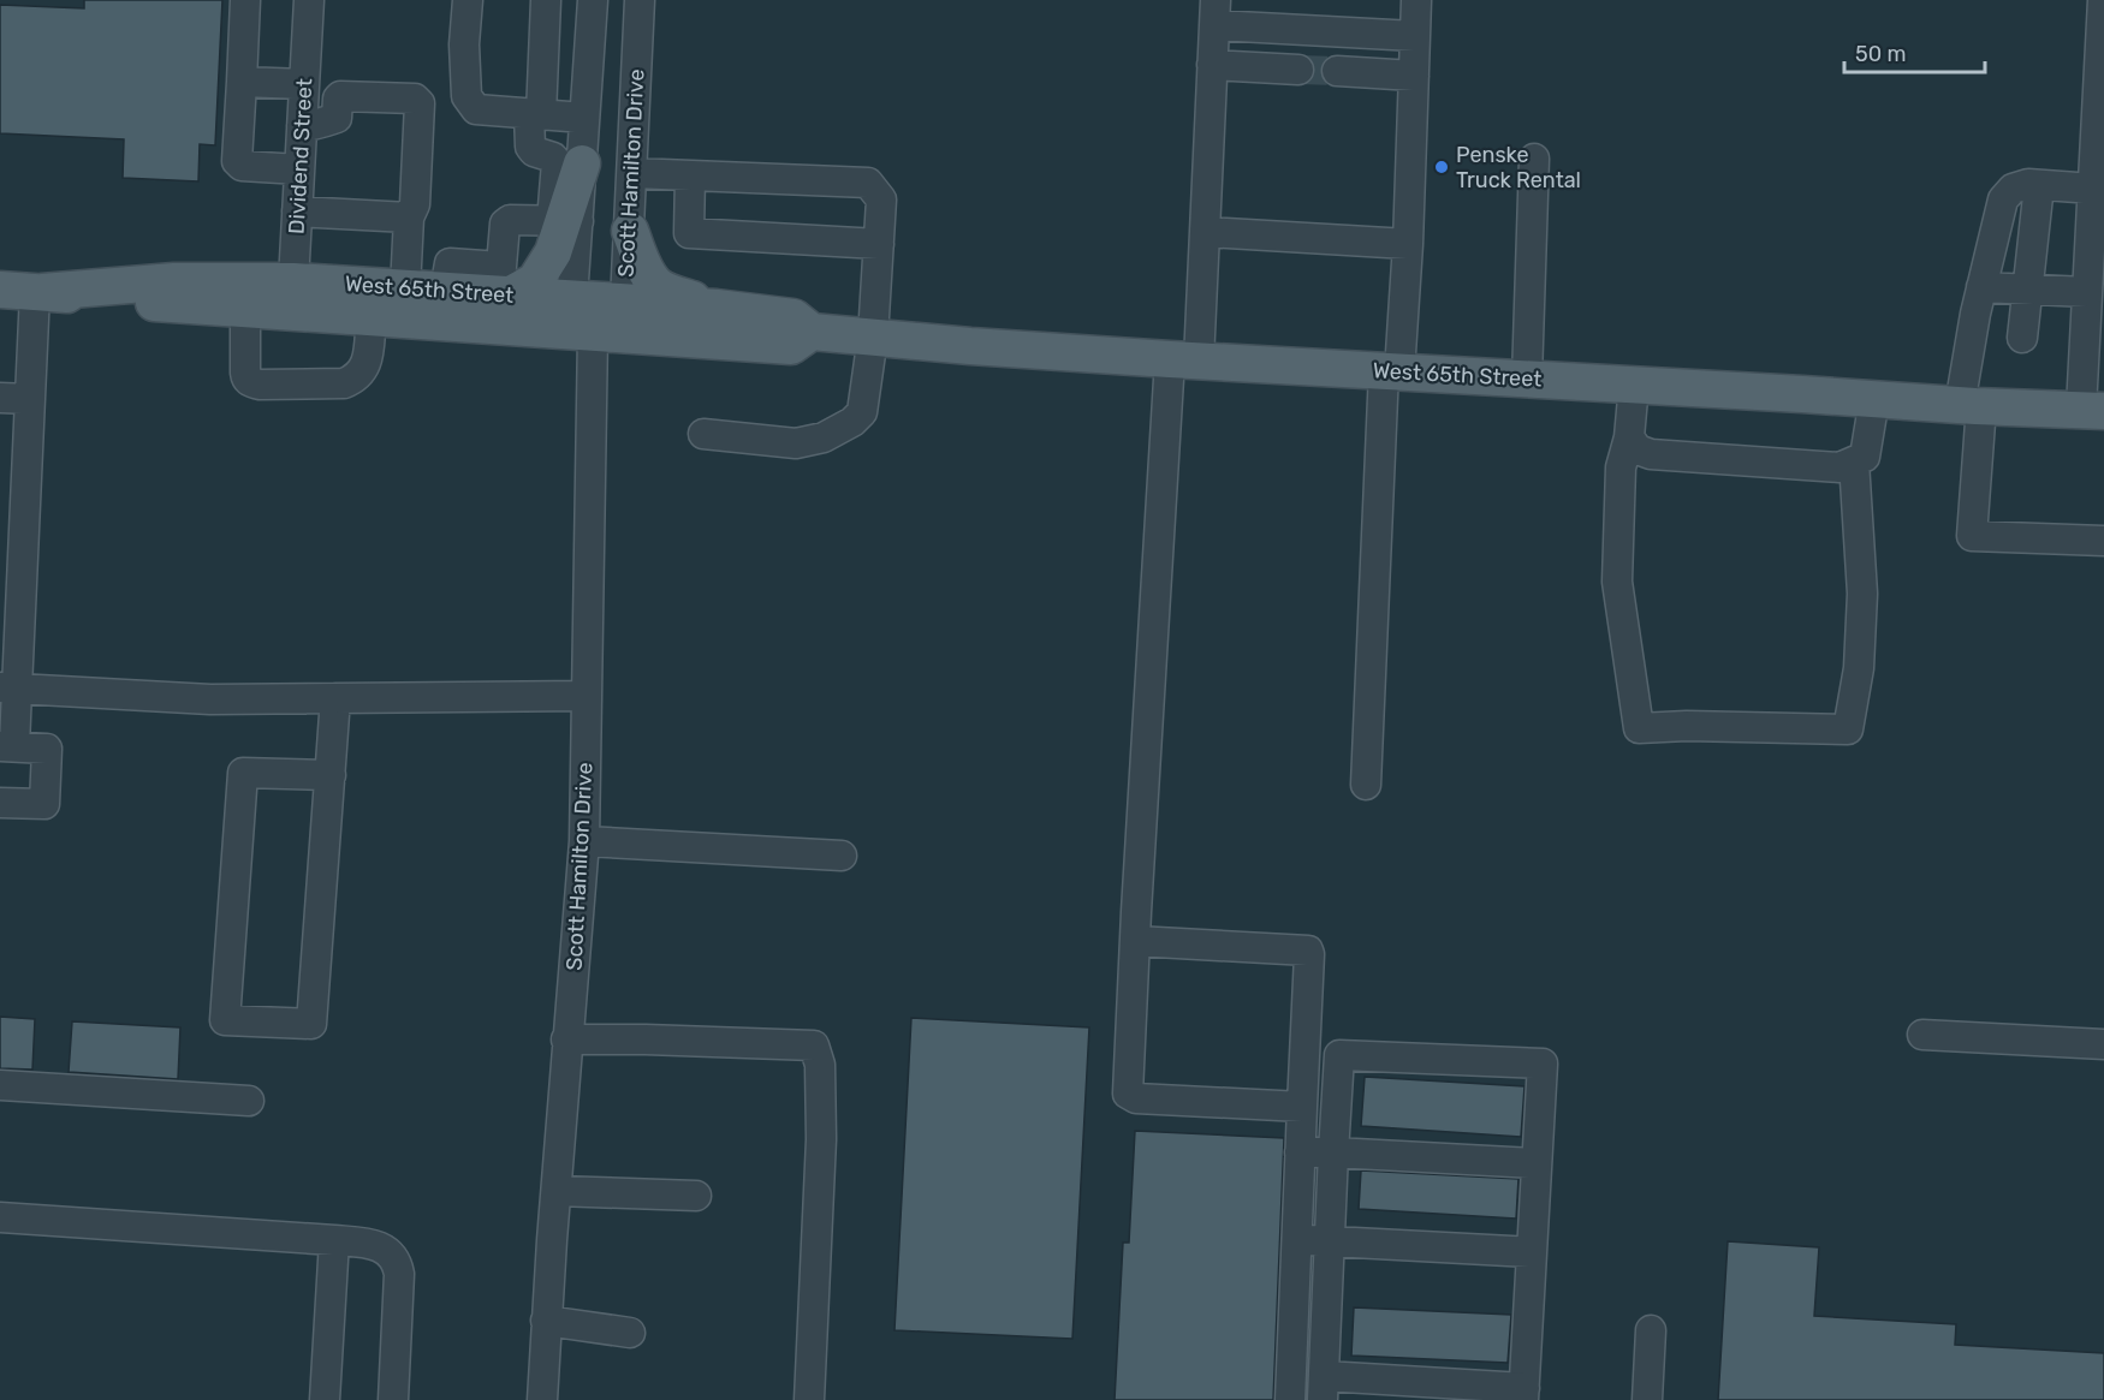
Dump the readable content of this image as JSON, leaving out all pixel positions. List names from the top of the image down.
{
  "streets": {
    "main road": ["West 65th Street"],
    "street": ["Dividend Street", "Scott Hamilton Drive"]
  },
  "crossings": [
    ["Dividend Street", "West 65th Street"],
    ["Scott Hamilton Drive", "West 65th Street"]
  ],
  "places": ["Penske Truck Rental"],
  "scale_bar": "50 m"
}
